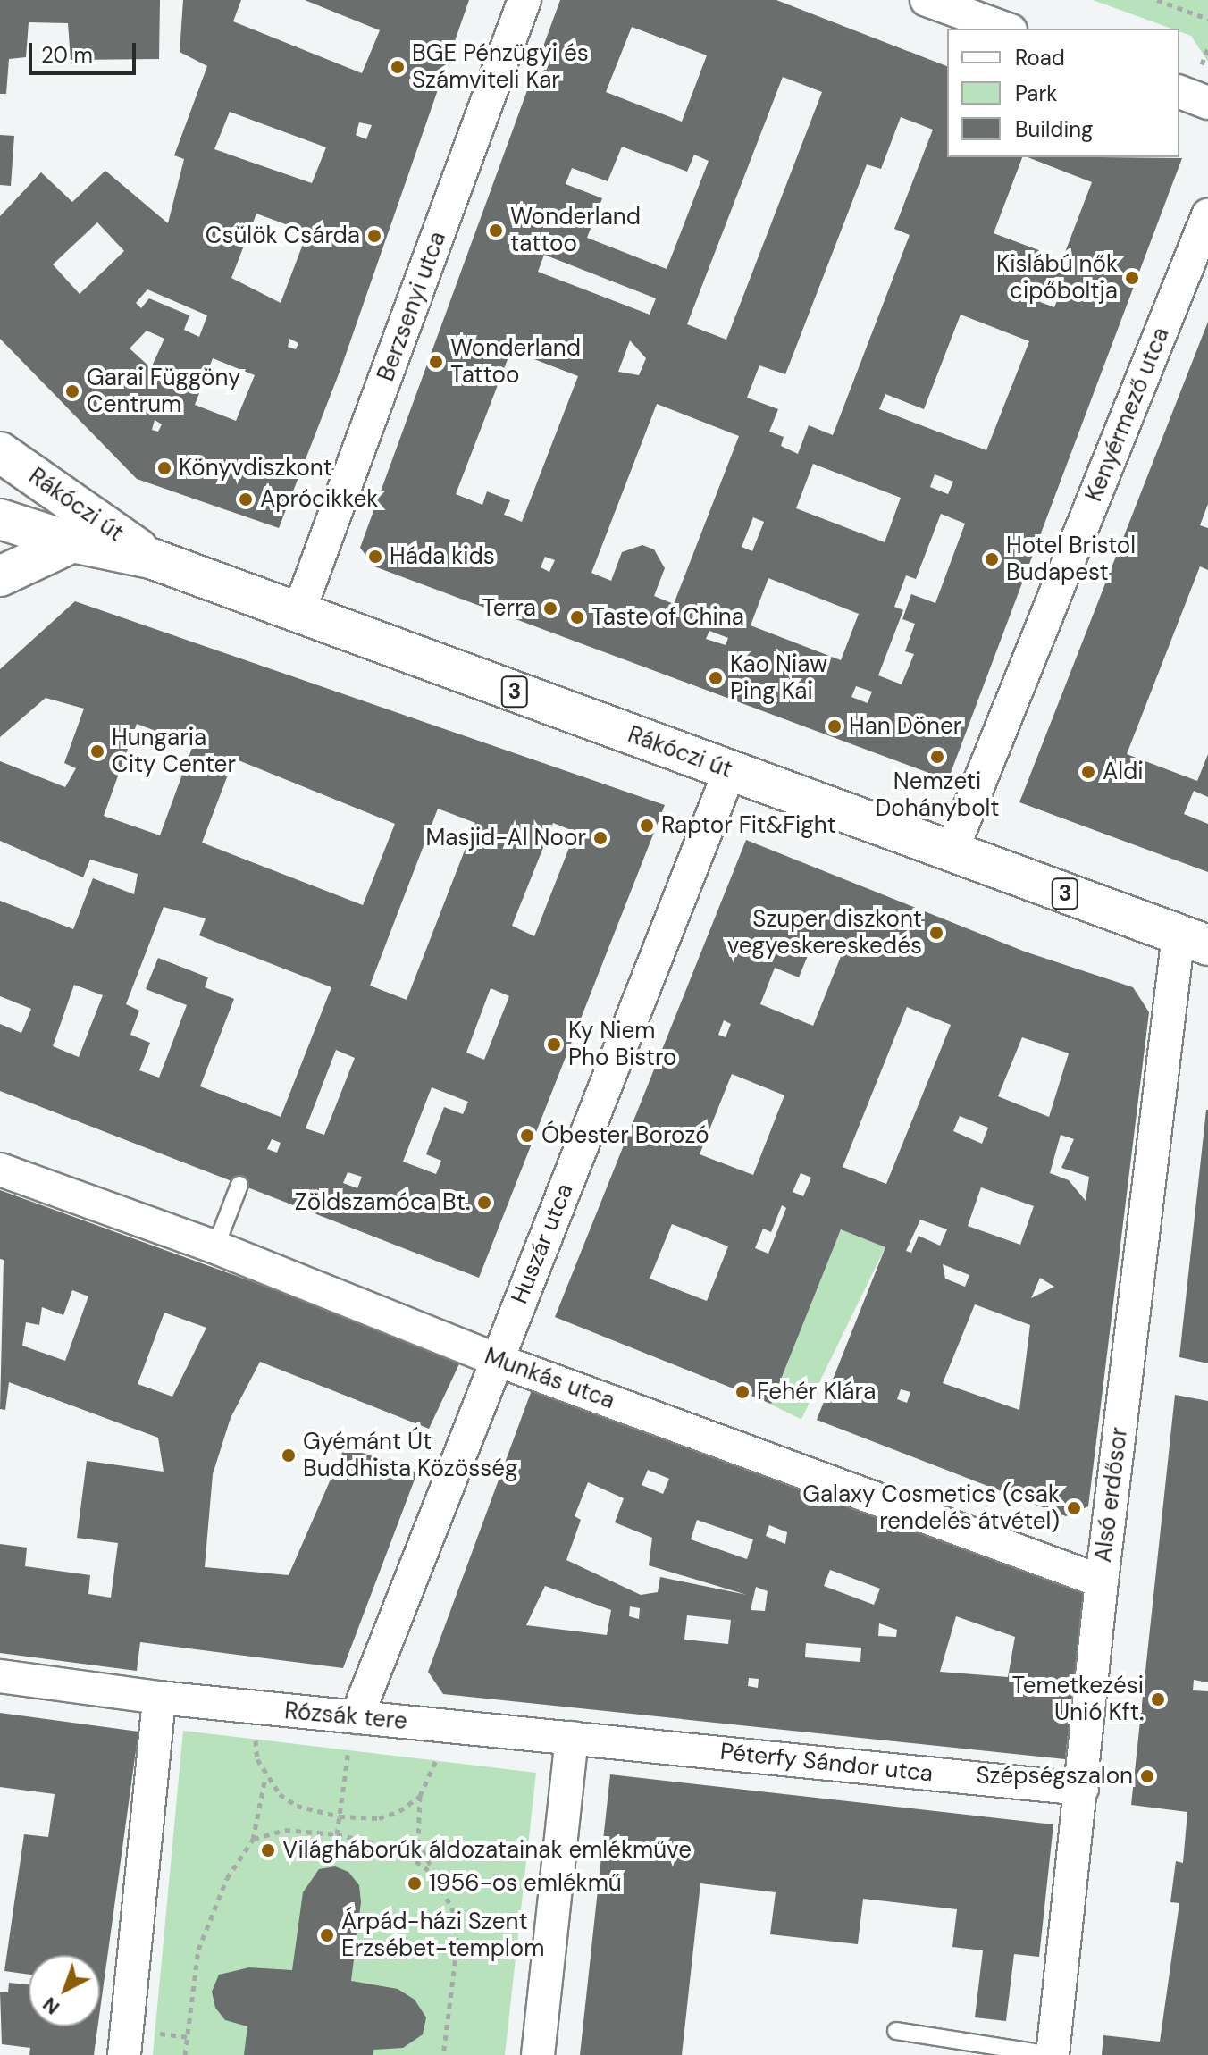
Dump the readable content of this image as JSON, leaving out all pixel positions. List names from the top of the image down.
{
  "streets": {
    "main road": ["Rákóczi út", "3"],
    "street": [
      "Berzsenyi utca",
      "Kenyérmező utca",
      "Huszár utca",
      "Munkás utca",
      "Alsó erdősor",
      "Rózsák tere",
      "Péterfy Sándor utca"
    ]
  },
  "crossings": [
    ["Berzsenyi utca", "Rákóczi út"],
    ["Kenyérmező utca", "Rákóczi út"],
    ["Rákóczi út", "3"],
    ["Rákóczi út", "Huszár utca"],
    ["Rákóczi út", "Alsó erdősor"],
    ["Huszár utca", "Munkás utca"],
    ["Huszár utca", "Rózsák tere"],
    ["Munkás utca", "Alsó erdősor"],
    ["Alsó erdősor", "Péterfy Sándor utca"],
    ["Rózsák tere", "Péterfy Sándor utca"]
  ],
  "places": [
    "BGE Pénzügyi és Számviteli Kar",
    "Wonderland tattoo",
    "Csülök Csárda",
    "Kislábú nők cipőboltja",
    "Wonderland Tattoo",
    "Garai Függöny Centrum",
    "Könyvdiszkont",
    "Aprócikkek",
    "Háda kids",
    "Hotel Bristol Budapest",
    "Terra",
    "Taste of China",
    "Kao Niaw Ping Kai",
    "Han Döner",
    "Hungaria City Center",
    "Nemzeti Dohánybolt",
    "Aldi",
    "Raptor Fit&Fight",
    "Masjid-Al Noor",
    "Szuper diszkont vegyeskereskedés",
    "Ky Niem Pho Bistro",
    "Óbester Borozó",
    "Zöldszamóca Bt.",
    "Fehér Klára",
    "Gyémánt Út Buddhista Közösség",
    "Galaxy Cosmetics (csak rendelés átvétel)",
    "Temetkezési Unió Kft.",
    "Szépségszalon",
    "Világháborúk áldozatainak emlékműve",
    "1956-os emlékmű",
    "Árpád-házi Szent Erzsébet-templom"
  ],
  "legend": ["Road", "Park", "Building"],
  "scale_bar": "20 m",
  "north": "bottom left"
}
